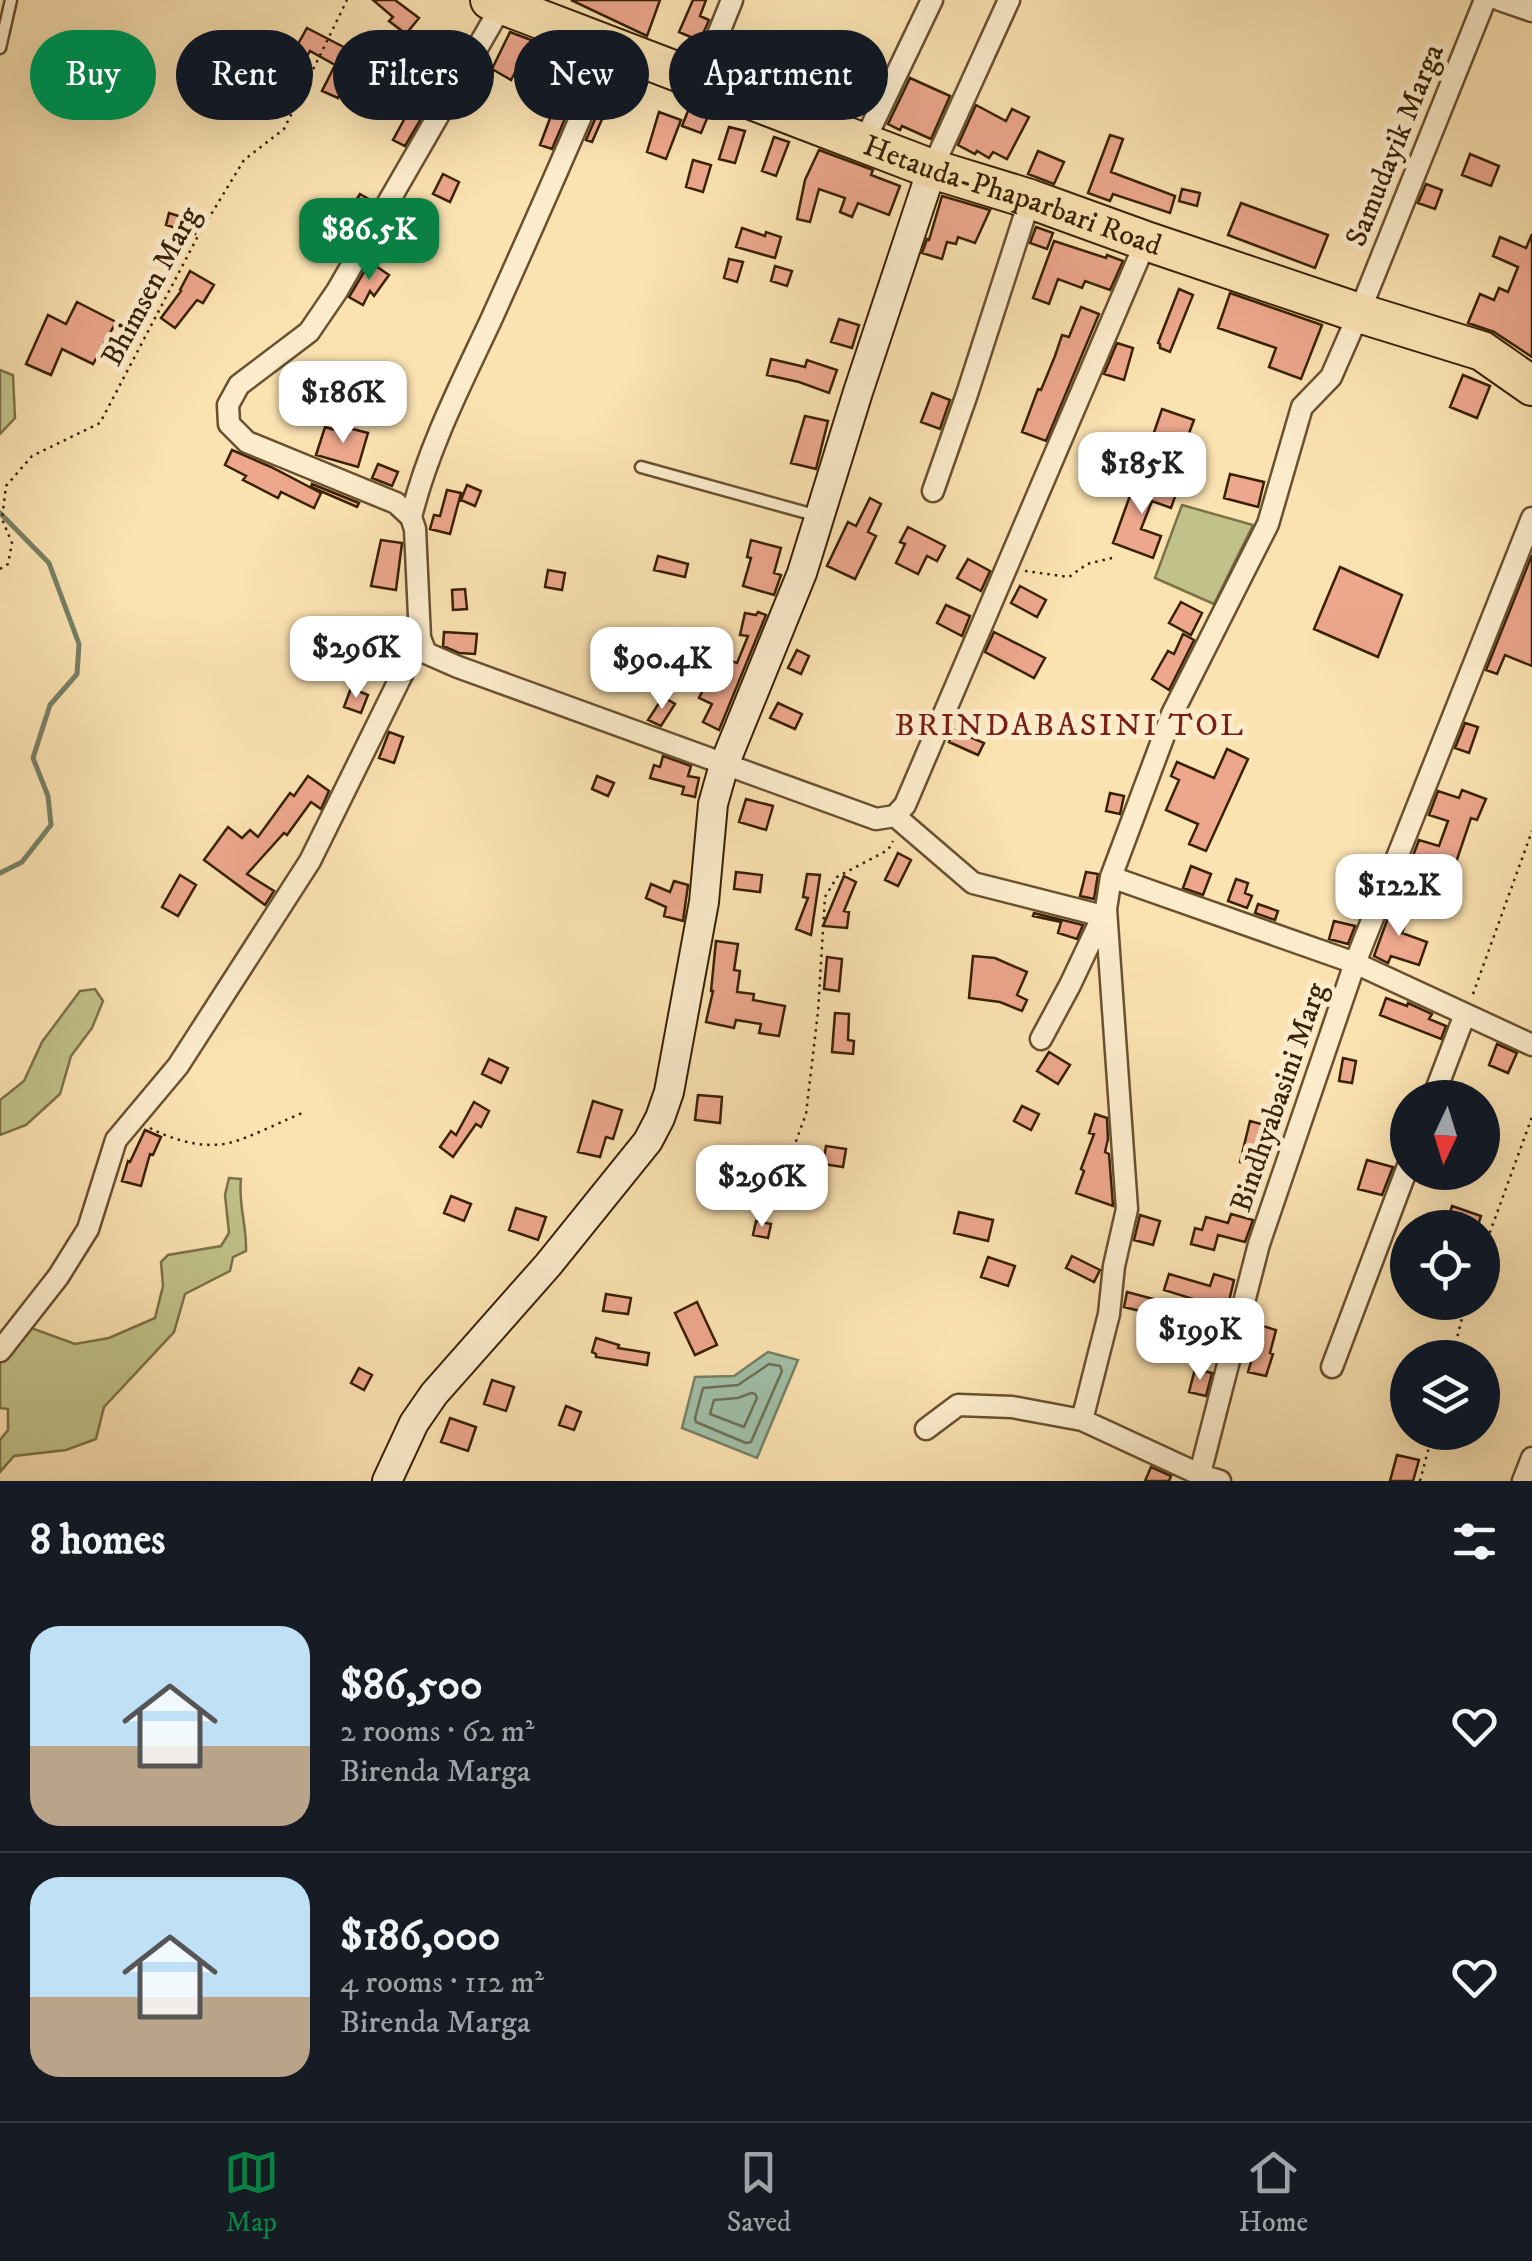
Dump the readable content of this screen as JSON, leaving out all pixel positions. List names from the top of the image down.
{
  "streets": {
    "highway": ["Hetauda-Phaparbari Road"],
    "street": ["Samudayik Marga", "Bindhyabasini Marg"],
    "path": ["Bhimsen Marg"]
  },
  "crossings": [
    ["Samudayik Marga", "Hetauda-Phaparbari Road"]
  ],
  "districts": ["BRINDABASINI TOL"],
  "north": "bottom",
  "page": {
    "chip": [
      "Buy",
      "Rent",
      "Filters",
      "New",
      "Apartment"
    ],
    "price": [
      "$86.5K",
      "$186K",
      "$185K",
      "$296K",
      "$90.4K",
      "$122K",
      "$296K",
      "$199K"
    ],
    "heading": "8 homes",
    "list": [
      {
        "name": "$86,500",
        "note": "2 rooms · 62 m² · Birenda Marga"
      },
      {
        "name": "$186,000",
        "note": "4 rooms · 112 m² · Birenda Marga"
      }
    ],
    "tabs": ["Map", "Saved", "Home"]
  }
}
